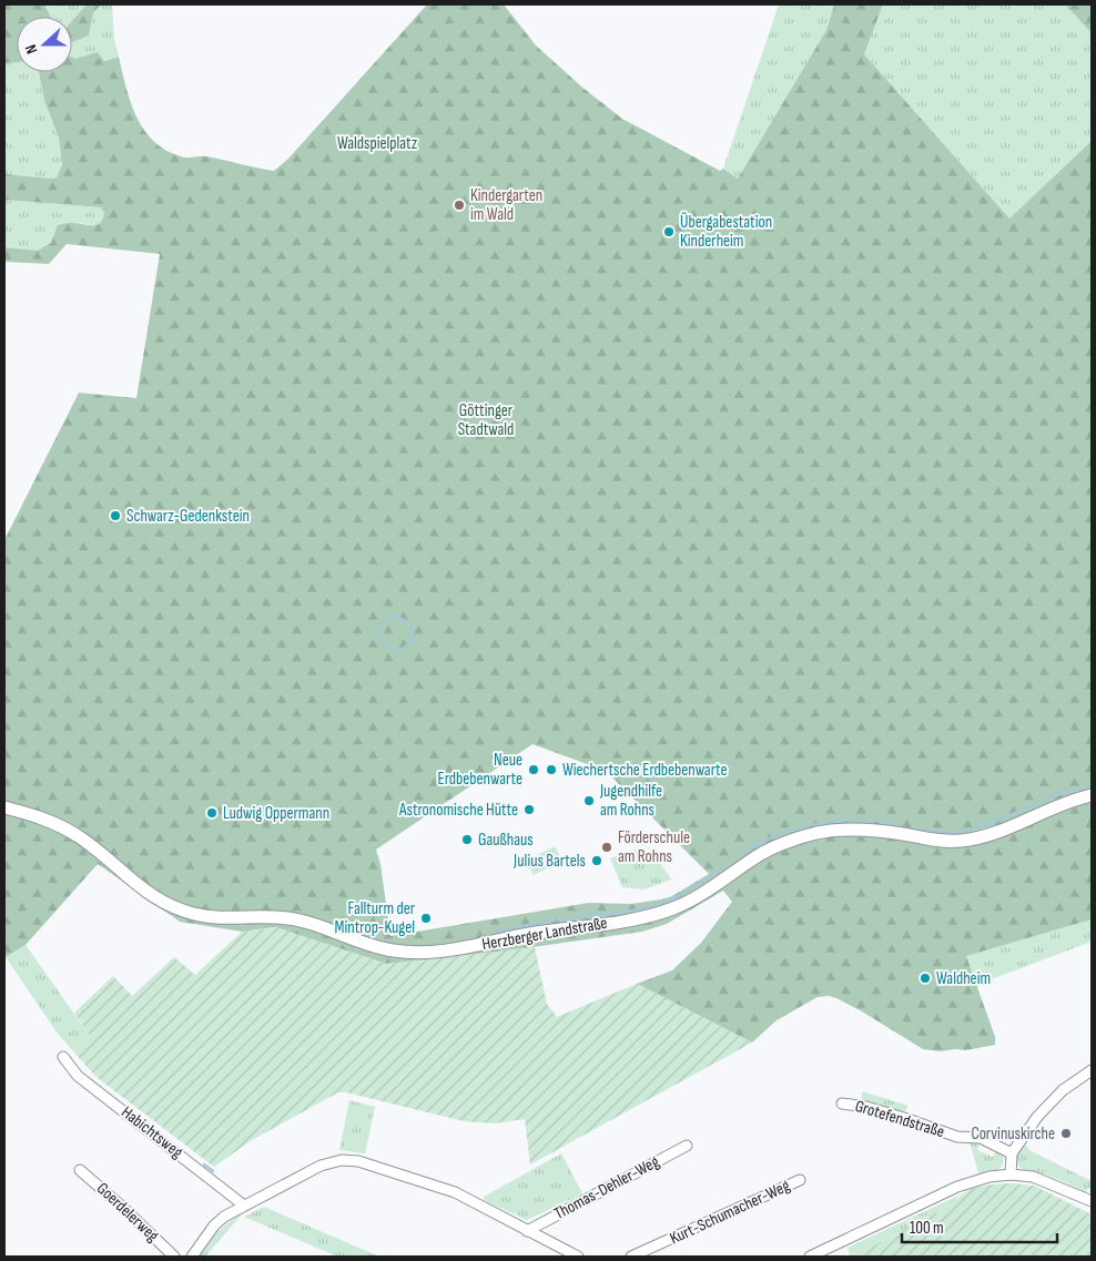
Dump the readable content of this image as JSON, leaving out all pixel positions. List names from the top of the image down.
{
  "streets": {
    "street": [
      "Herzberger Landstraße",
      "Grotefendstraße",
      "Habichtsweg",
      "Thomas-Dehler-Weg",
      "Goerdelerweg",
      "Kurt-Schumacher-Weg"
    ]
  },
  "parks": ["Waldspielplatz", "Göttinger Stadtwald"],
  "places": [
    "Kindergarten im Wald",
    "Übergabestation Kinderheim",
    "Schwarz-Gedenkstein",
    "Neue Erdbebenwarte",
    "Wiechertsche Erdbebenwarte",
    "Jugendhilfe am Rohns",
    "Astronomische Hütte",
    "Ludwig Oppermann",
    "Gaußhaus",
    "Förderschule am Rohns",
    "Julius Bartels",
    "Fallturm der Mintrop-Kugel",
    "Waldheim",
    "Corvinuskirche"
  ],
  "scale_bar": "100 m",
  "north": "left"
}
